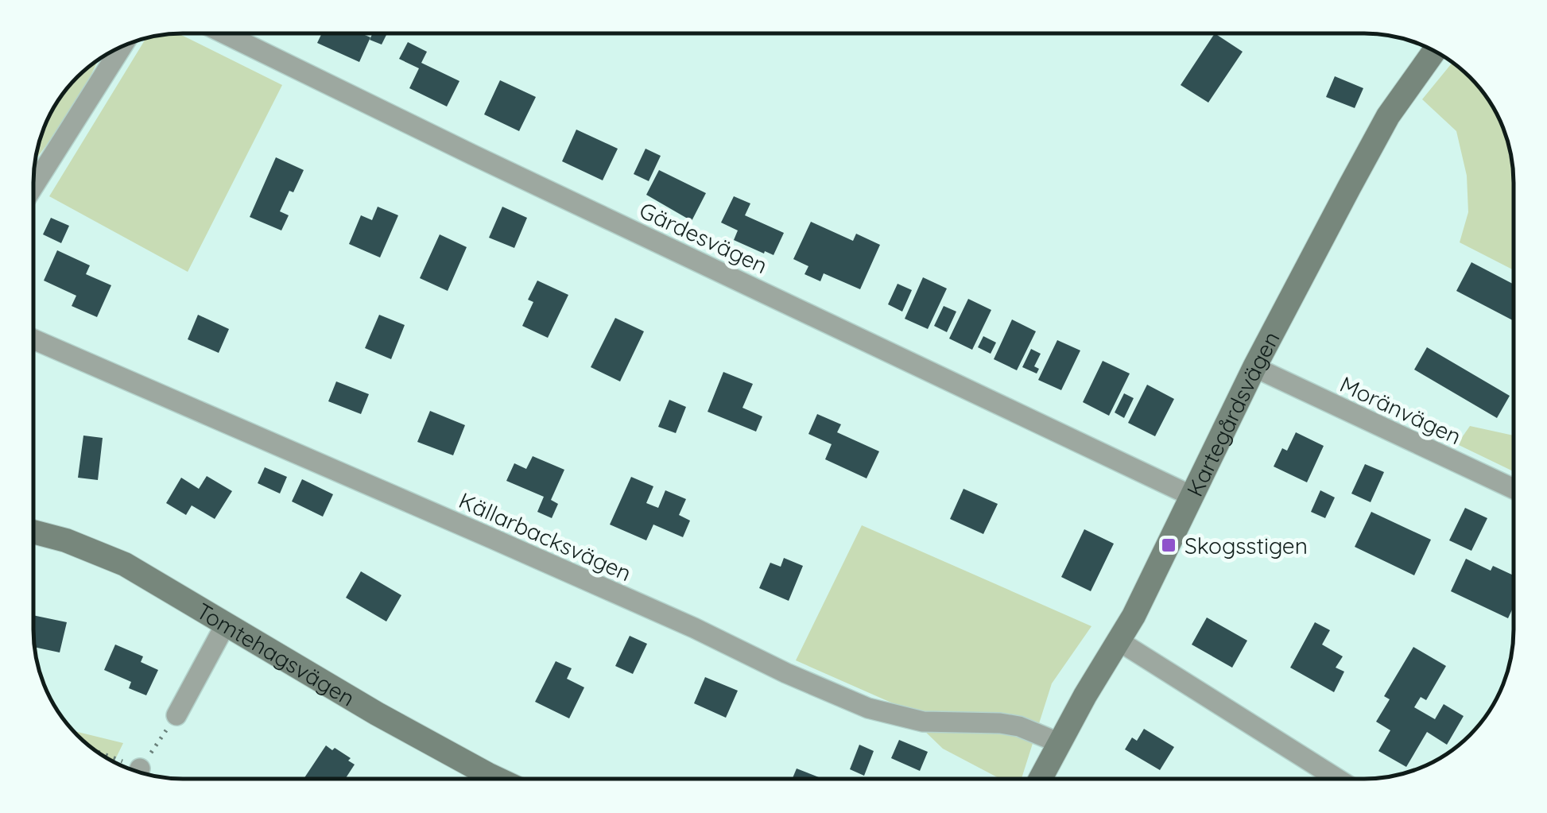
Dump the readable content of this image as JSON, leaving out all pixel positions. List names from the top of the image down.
{
  "streets": {
    "street": [
      "Gärdesvägen",
      "Moränvägen",
      "Kartegårdsvägen",
      "Källarbacksvägen",
      "Tomtehagsvägen"
    ]
  },
  "crossings": [
    ["Gärdesvägen", "Kartegårdsvägen"],
    ["Moränvägen", "Kartegårdsvägen"],
    ["Kartegårdsvägen", "Källarbacksvägen"]
  ],
  "places": {
    "transit": ["Skogsstigen"]
  }
}
